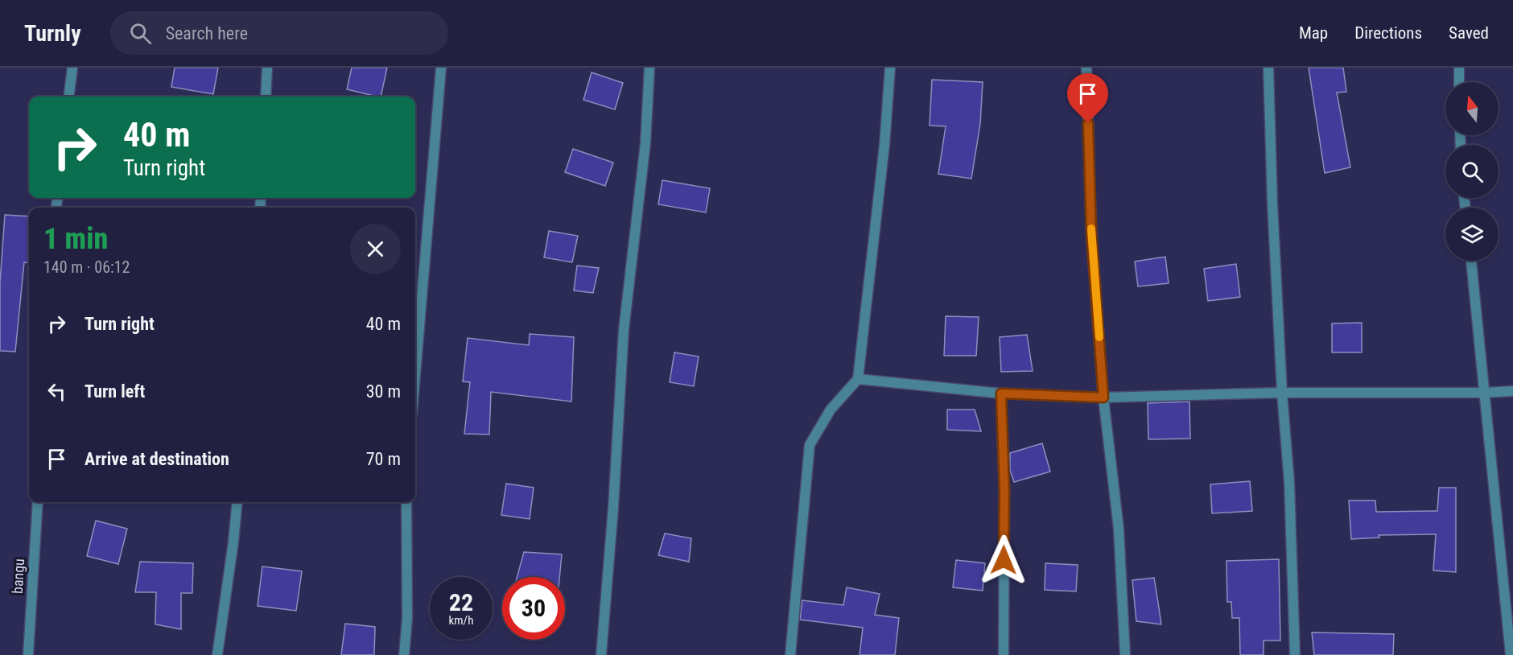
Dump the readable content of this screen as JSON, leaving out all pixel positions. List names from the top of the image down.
{
  "streets": {
    "street": ["bangu"]
  },
  "north": "top",
  "page": {
    "header": "Turnly",
    "search": "Search here",
    "nav": ["Map", "Directions", "Saved"],
    "turn": ["40 m", "Turn right"],
    "heading": ["1 min", "140 m · 06:12"],
    "list": [
      {
        "name": "Turn right",
        "value": "40 m"
      },
      {
        "name": "Turn left",
        "value": "30 m"
      },
      {
        "name": "Arrive at destination",
        "value": "70 m"
      }
    ],
    "speed": "22 km/h",
    "limit": "30"
  }
}
